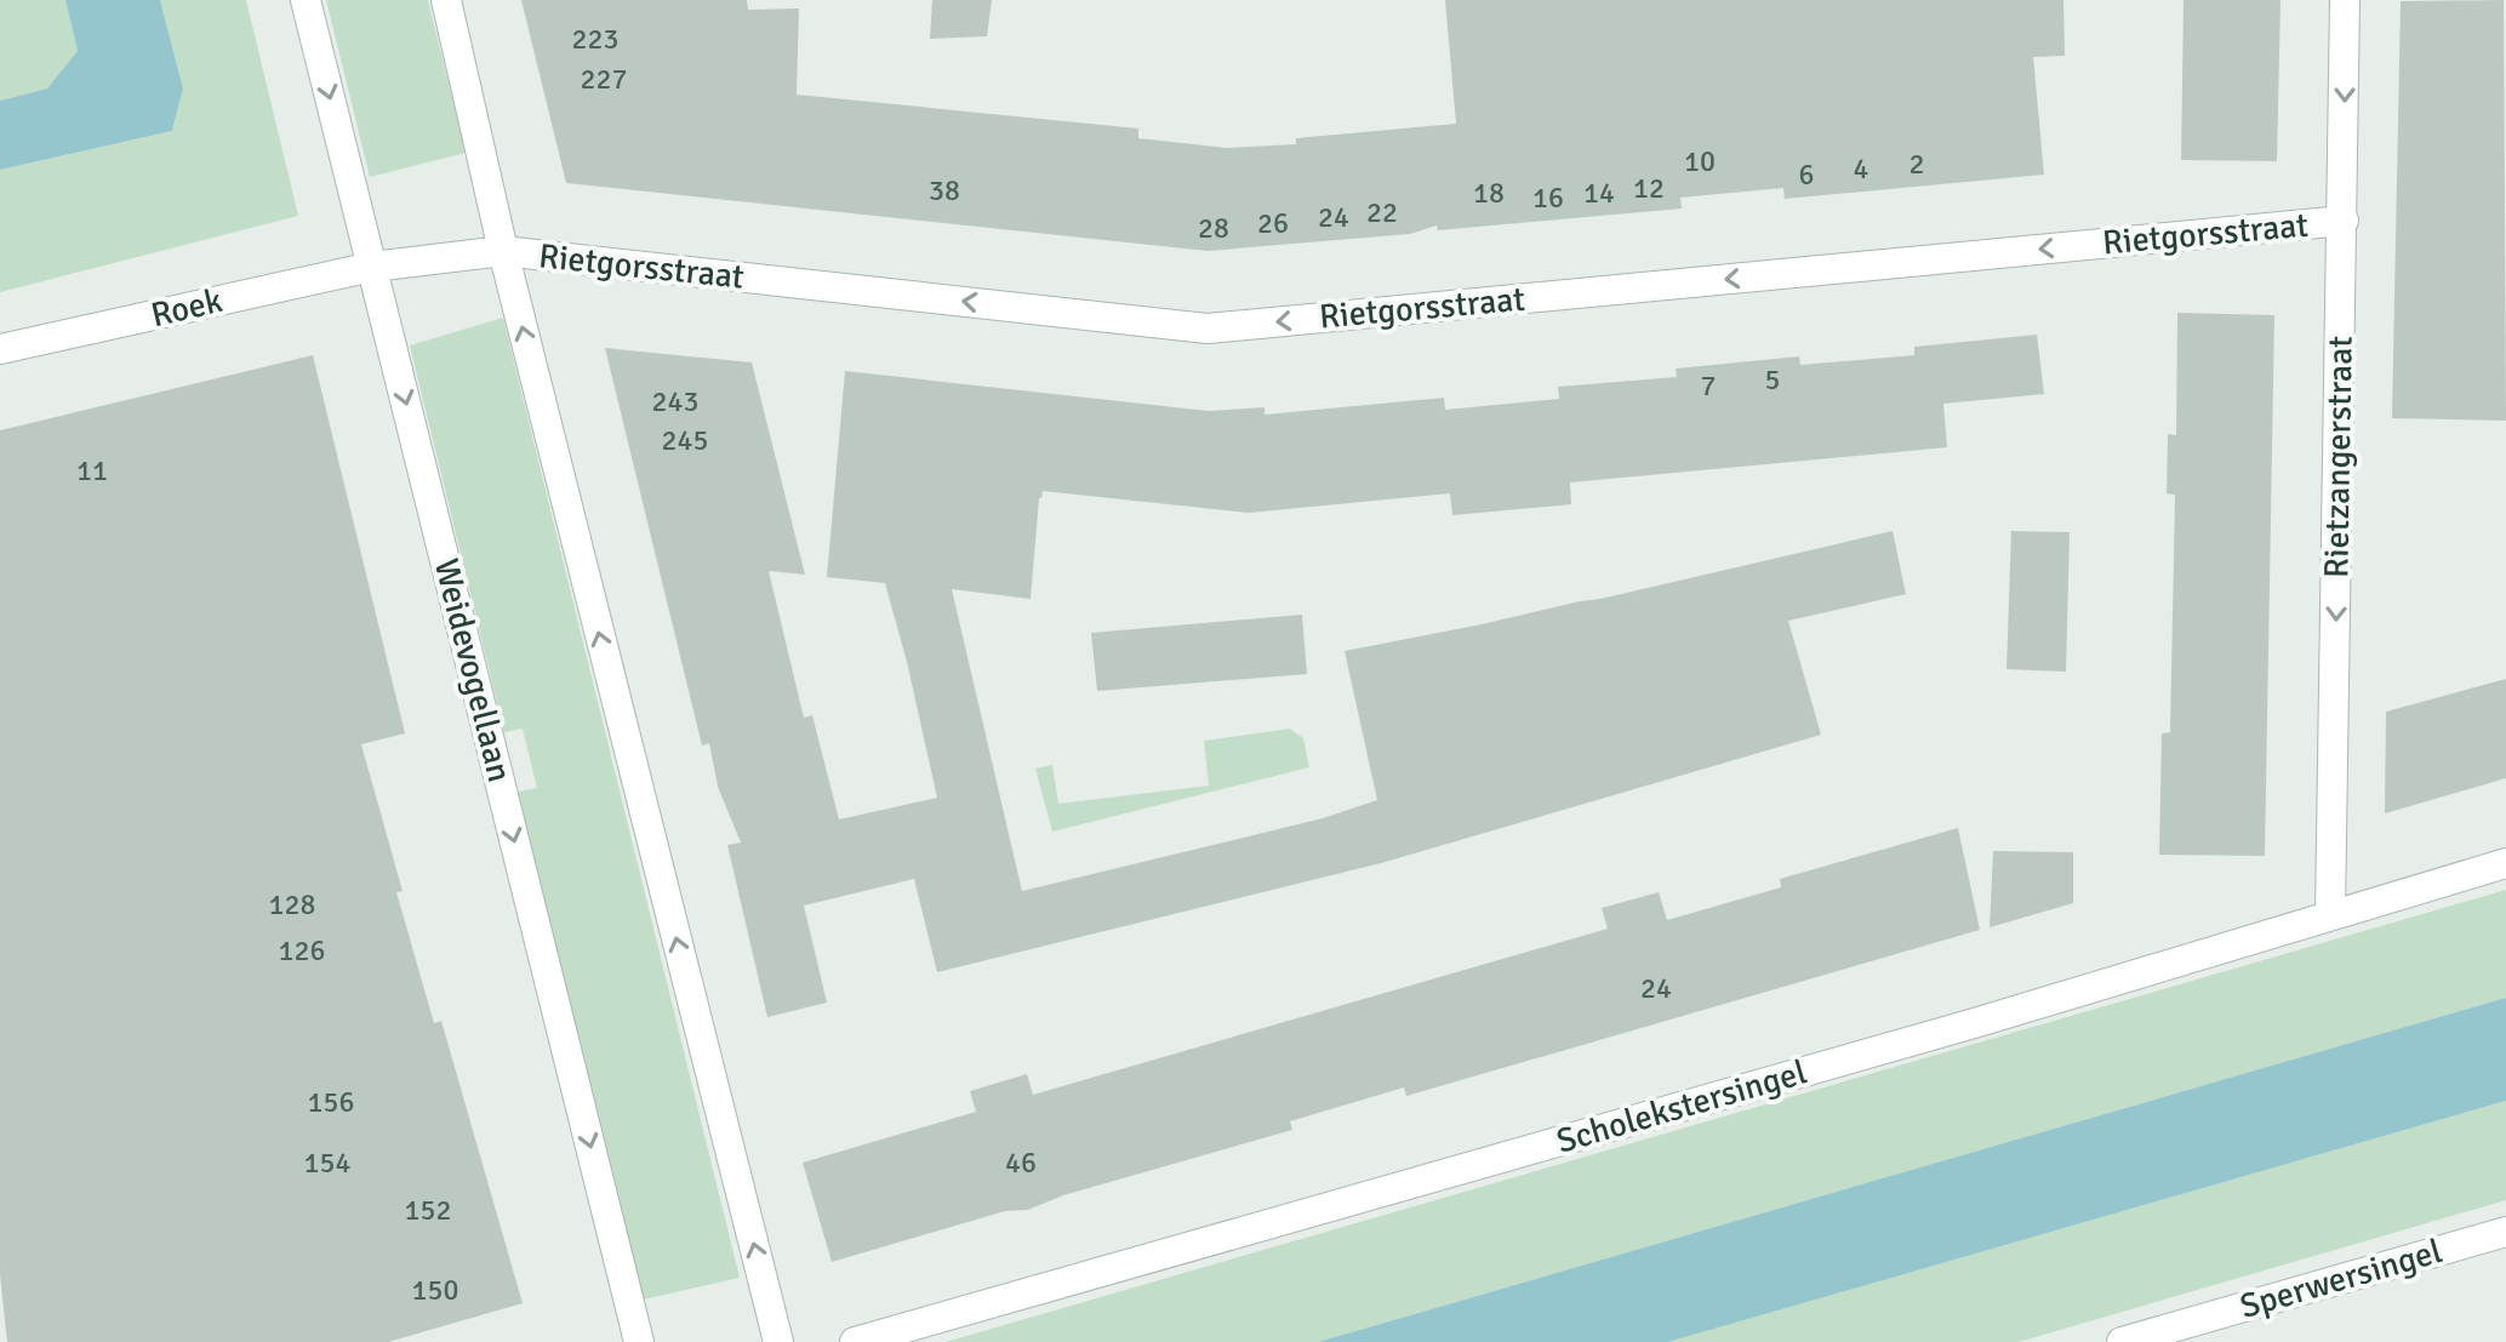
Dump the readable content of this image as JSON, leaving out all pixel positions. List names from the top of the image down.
{
  "streets": {
    "street": [
      "Rietgorsstraat",
      "Roek",
      "Rietzangerstraat",
      "Weidevogellaan",
      "Scholekstersingel",
      "Sperwersingel"
    ]
  },
  "crossings": [
    ["Rietgorsstraat", "Roek"],
    ["Rietgorsstraat", "Rietzangerstraat"],
    ["Rietgorsstraat", "Weidevogellaan"],
    ["Roek", "Weidevogellaan"],
    ["Rietzangerstraat", "Scholekstersingel"]
  ],
  "one_way": ["Rietgorsstraat", "Rietzangerstraat"],
  "house_numbers": [
    "223",
    "227",
    "10",
    "2",
    "4",
    "6",
    "12",
    "38",
    "18",
    "14",
    "16",
    "22",
    "24",
    "26",
    "28",
    "5",
    "7",
    "243",
    "245",
    "11",
    "128",
    "126",
    "24",
    "156",
    "154",
    "46",
    "152",
    "150"
  ]
}
